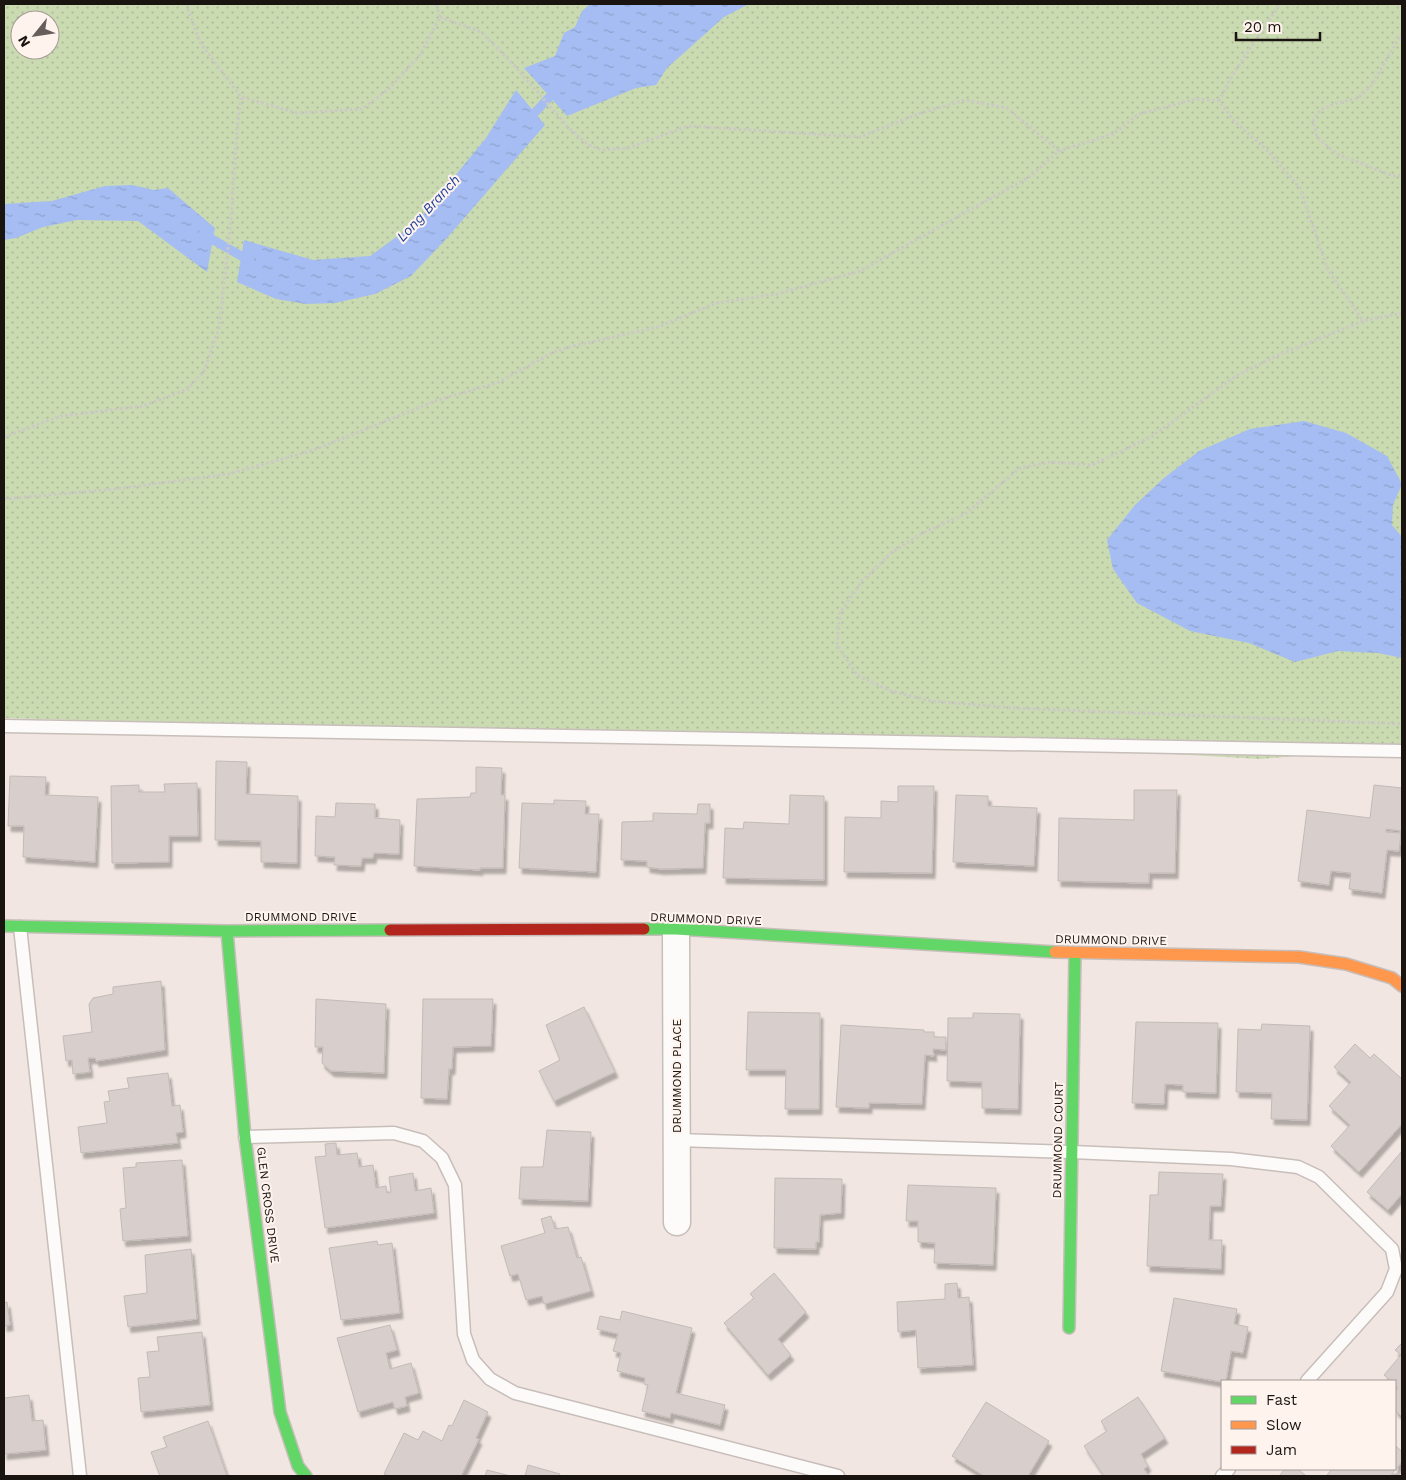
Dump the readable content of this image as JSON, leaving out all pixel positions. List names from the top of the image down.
{
  "streets": {
    "street": [
      "DRUMMOND DRIVE",
      "DRUMMOND PLACE",
      "DRUMMOND COURT",
      "GLEN CROSS DRIVE"
    ]
  },
  "crossings": [
    ["DRUMMOND DRIVE", "DRUMMOND PLACE"],
    ["DRUMMOND DRIVE", "DRUMMOND COURT"],
    ["DRUMMOND DRIVE", "GLEN CROSS DRIVE"]
  ],
  "water": ["Long Branch"],
  "legend": ["Fast", "Slow", "Jam"],
  "scale_bar": "20 m",
  "north": "bottom left"
}
